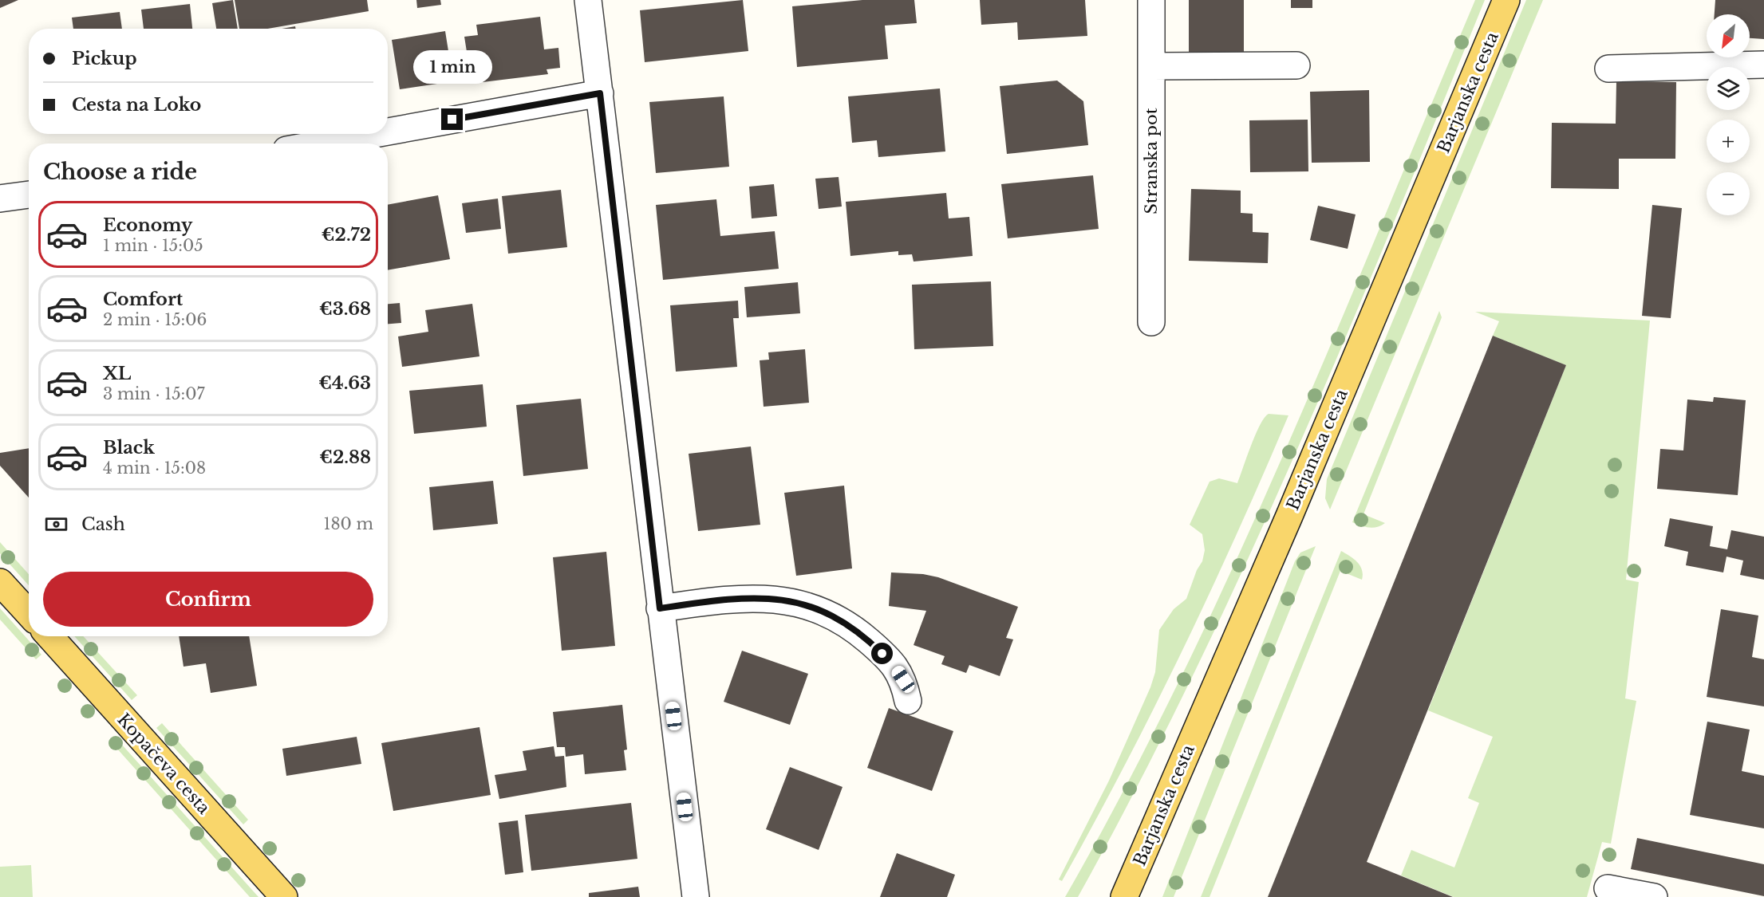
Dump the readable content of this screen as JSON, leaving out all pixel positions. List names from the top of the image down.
{
  "streets": {
    "main road": ["Barjanska cesta", "Kopačeva cesta"],
    "street": ["Stranska pot"]
  },
  "north": "bottom left",
  "page": {
    "map_buttons": ["+", "−"],
    "banner": ["Pickup", "Cesta na Loko"],
    "bubble": "1 min",
    "heading": "Choose a ride",
    "list": [
      {
        "name": "Economy",
        "note": "1 min · 15:05",
        "value": "€2.72"
      },
      {
        "name": "Comfort",
        "note": "2 min · 15:06",
        "value": "€3.68"
      },
      {
        "name": "XL",
        "note": "3 min · 15:07",
        "value": "€4.63"
      },
      {
        "name": "Black",
        "note": "4 min · 15:08",
        "value": "€2.88"
      }
    ],
    "pay": ["Cash", "180 m"],
    "buttons": "Confirm"
  }
}
